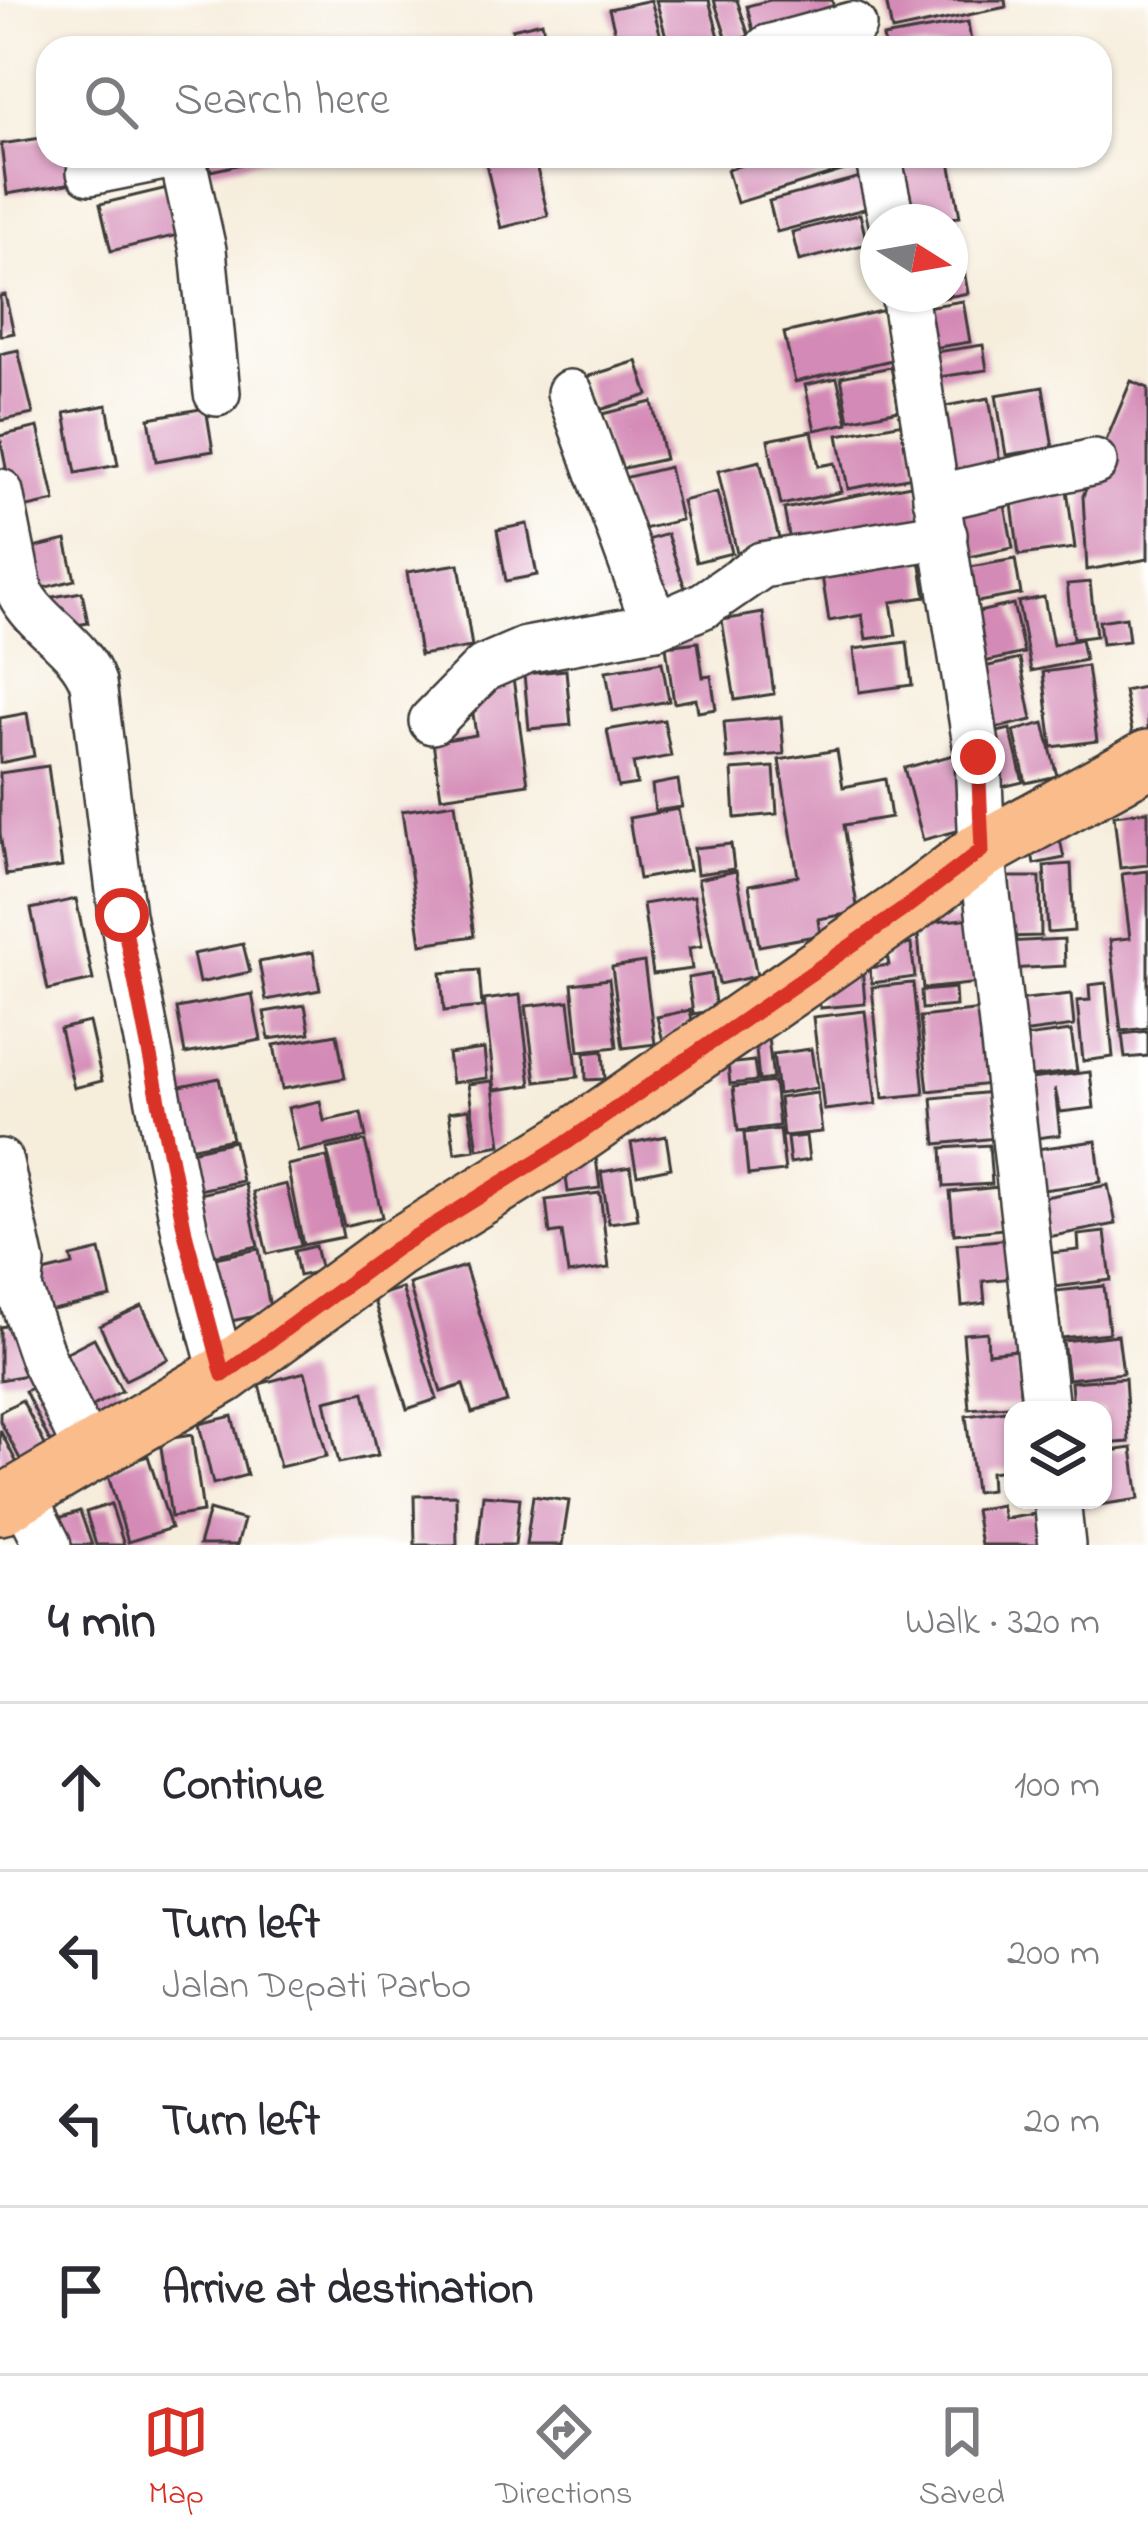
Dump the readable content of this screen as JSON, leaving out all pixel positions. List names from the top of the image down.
{
  "north": "right",
  "page": {
    "search": "Search here",
    "heading": ["4 min", "Walk · 320 m"],
    "list": [
      ["Continue", "100 m"],
      ["Turn left", "Jalan Depati Parbo", "200 m"],
      ["Turn left", "20 m"],
      "Arrive at destination"
    ],
    "nav": ["Map", "Directions", "Saved"]
  }
}
